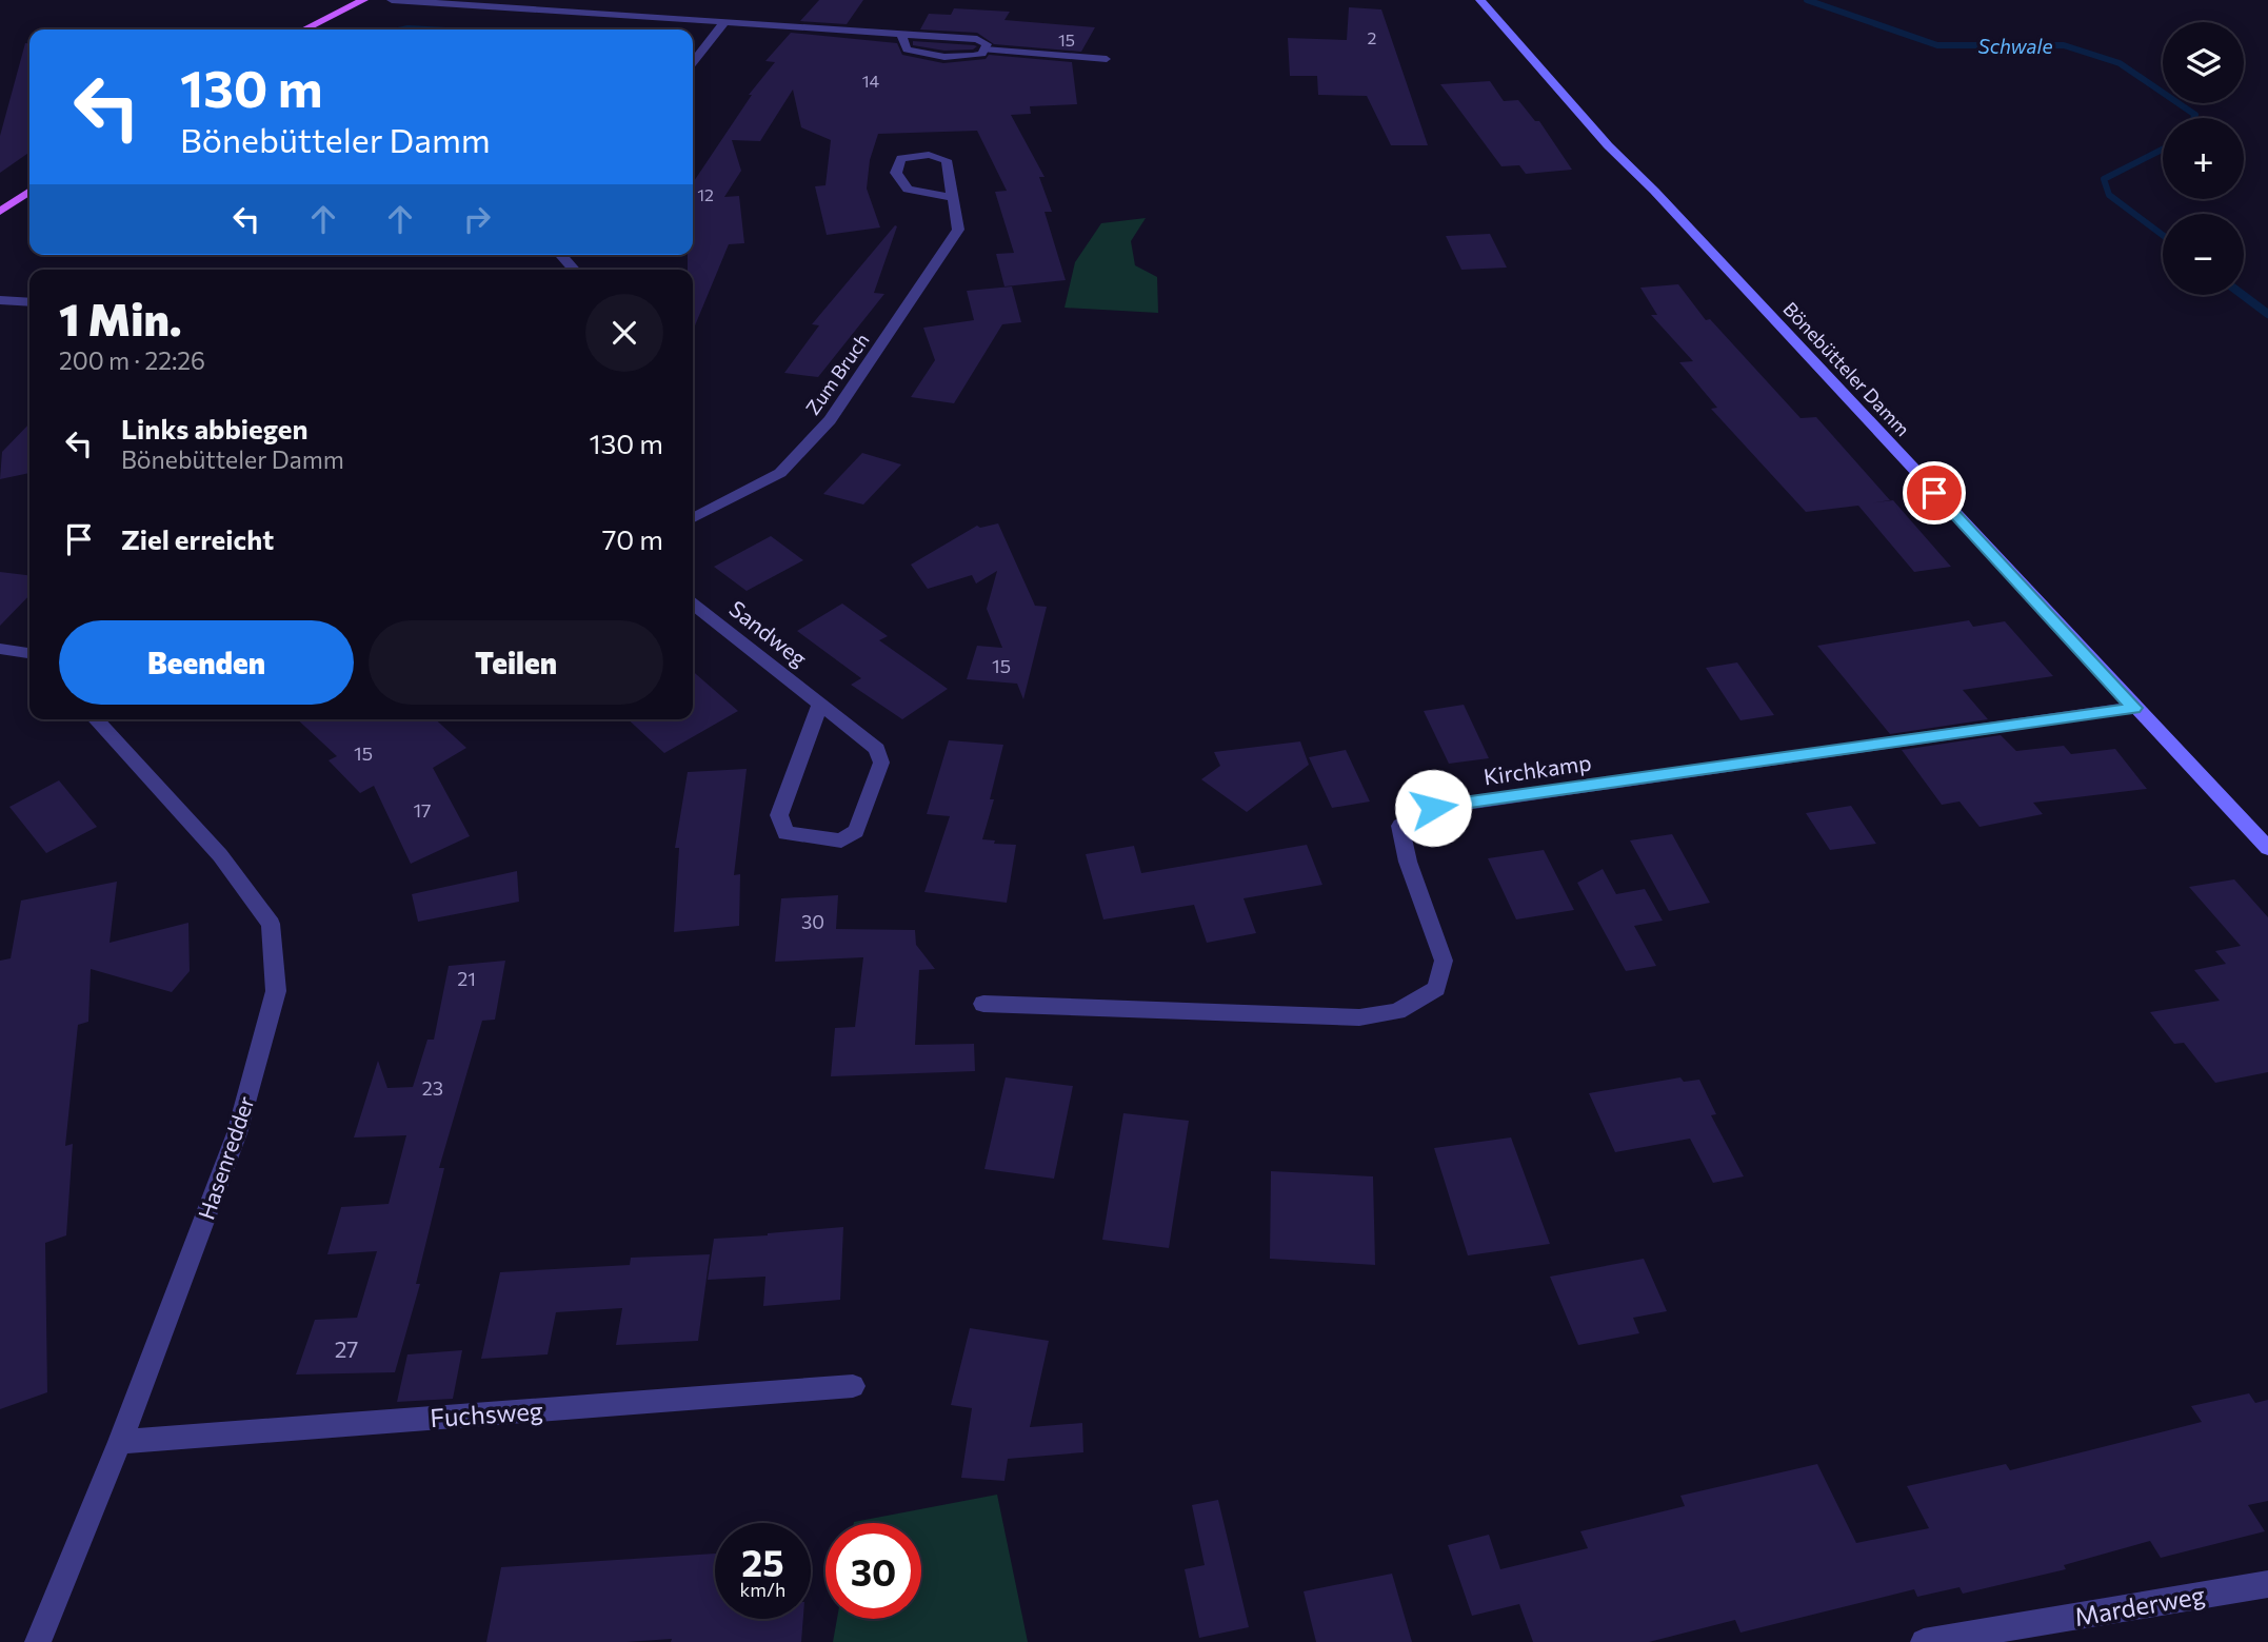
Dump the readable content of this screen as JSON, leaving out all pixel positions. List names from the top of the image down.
{
  "streets": {
    "street": [
      "Bönebütteler Damm",
      "Zum Bruch",
      "Sandweg",
      "Kirchkamp",
      "Hasenredder",
      "Fuchsweg",
      "Marderweg"
    ]
  },
  "crossings": [
    ["Bönebütteler Damm", "Kirchkamp"],
    ["Hasenredder", "Fuchsweg"]
  ],
  "water": ["Schwale"],
  "house_numbers": [
    "2",
    "15",
    "14",
    "12",
    "15",
    "15",
    "17",
    "30",
    "21",
    "23",
    "27"
  ],
  "page": {
    "map_buttons": ["+", "−"],
    "turn": ["130 m", "Bönebütteler Damm"],
    "heading": ["1 Min.", "200 m · 22:26"],
    "list": [
      {
        "name": "Links abbiegen",
        "note": "Bönebütteler Damm",
        "value": "130 m"
      },
      {
        "name": "Ziel erreicht",
        "value": "70 m"
      }
    ],
    "buttons": ["Beenden", "Teilen"],
    "speed": "25 km/h",
    "limit": "30"
  }
}
